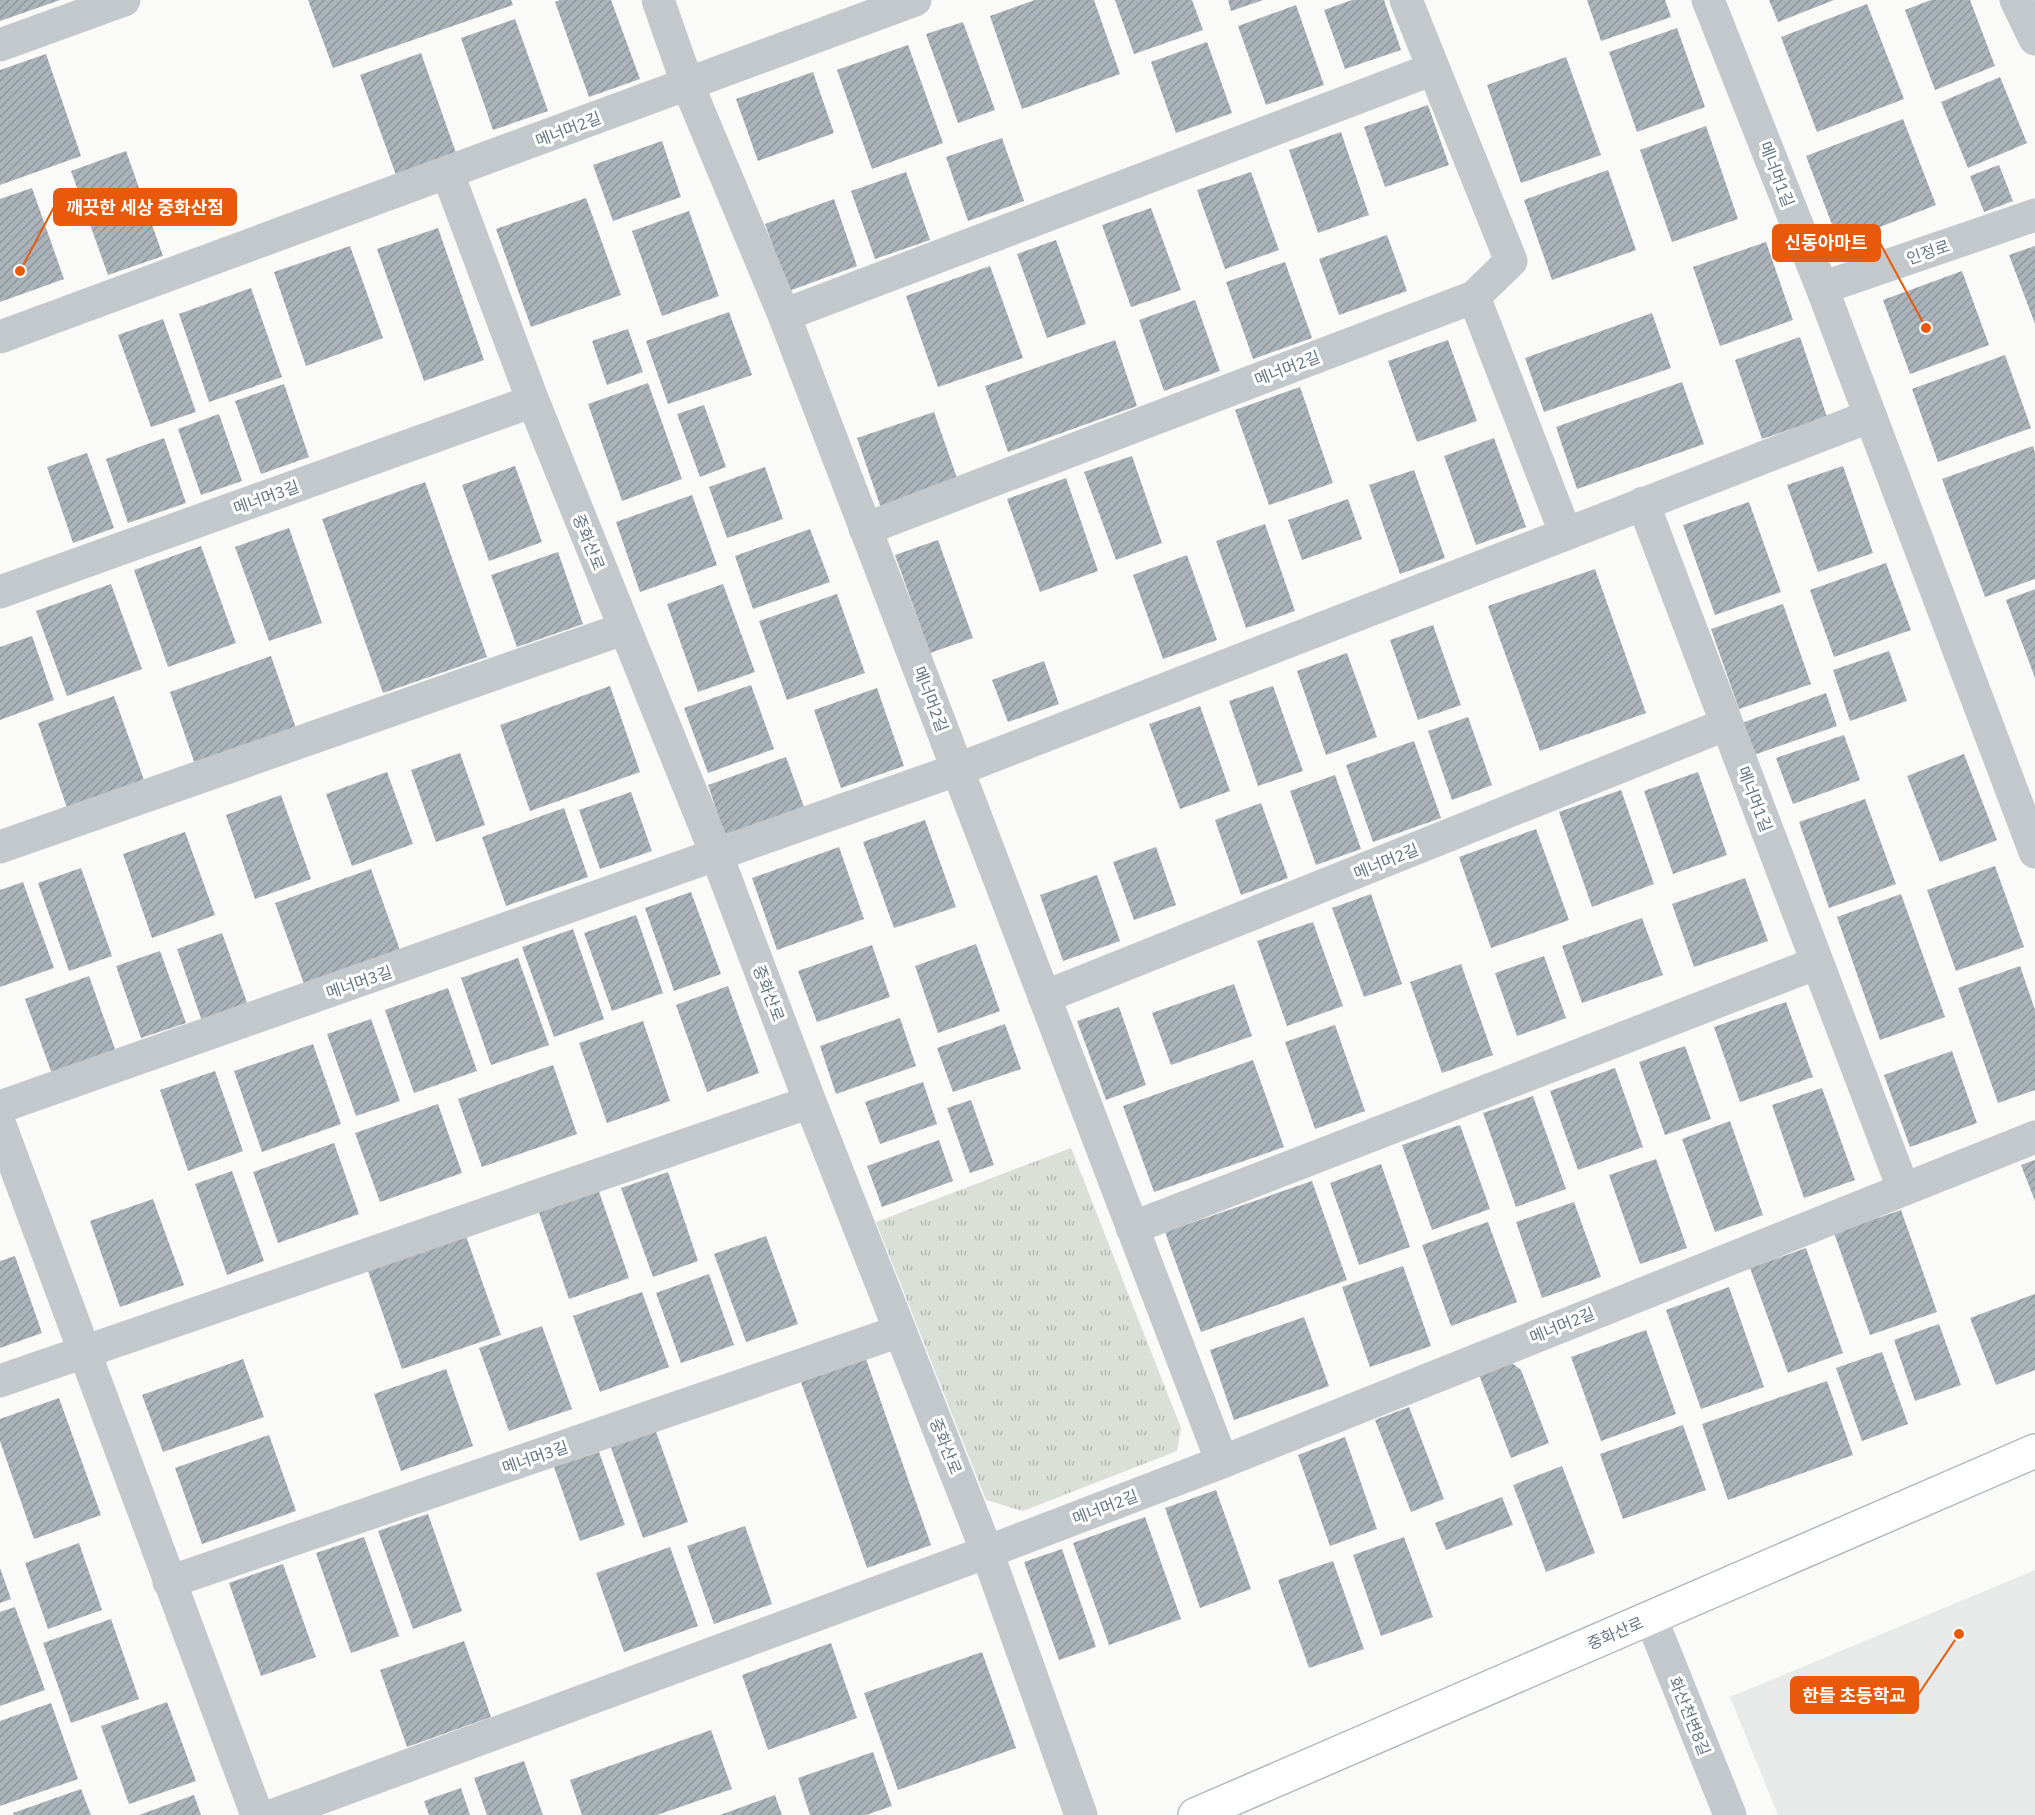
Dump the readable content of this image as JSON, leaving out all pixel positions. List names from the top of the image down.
{
  "streets": {
    "street": [
      "메너머2길",
      "메너머1길",
      "인정로",
      "메너머3길",
      "중화산로",
      "화산천변8길"
    ]
  },
  "crossings": [
    ["메너머2길", "메너머1길"],
    ["메너머2길", "중화산로"],
    ["메너머1길", "인정로"],
    ["메너머3길", "중화산로"],
    ["중화산로", "화산천변8길"]
  ],
  "places": ["깨끗한 세상 중화산점", "신동아마트", "한들 초등학교"]
}
